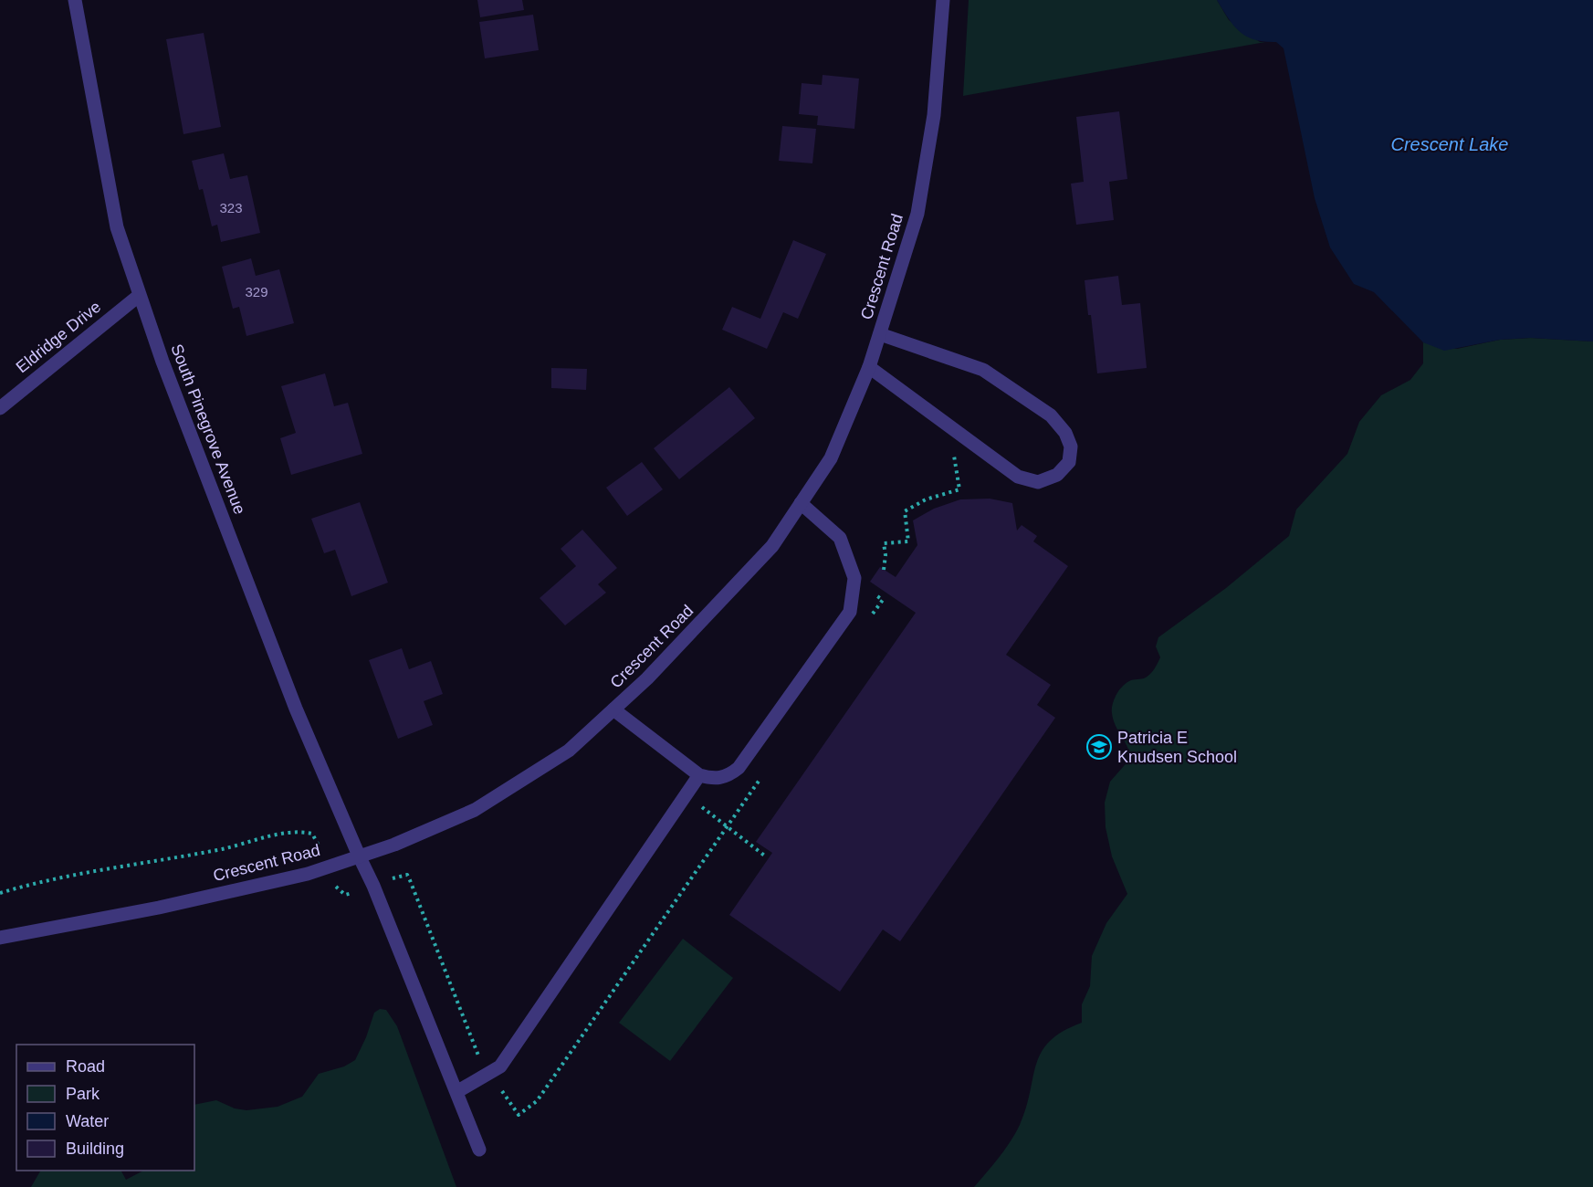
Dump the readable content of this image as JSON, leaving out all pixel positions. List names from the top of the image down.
{
  "streets": {
    "street": ["Crescent Road", "Eldridge Drive", "South Pinegrove Avenue"]
  },
  "crossings": [
    ["Crescent Road", "South Pinegrove Avenue"],
    ["Eldridge Drive", "South Pinegrove Avenue"]
  ],
  "water": ["Crescent Lake"],
  "places": {
    "school or university": ["Patricia E Knudsen School"]
  },
  "house_numbers": ["323", "329"],
  "legend": [
    "Road",
    "Park",
    "Water",
    "Building"
  ]
}
